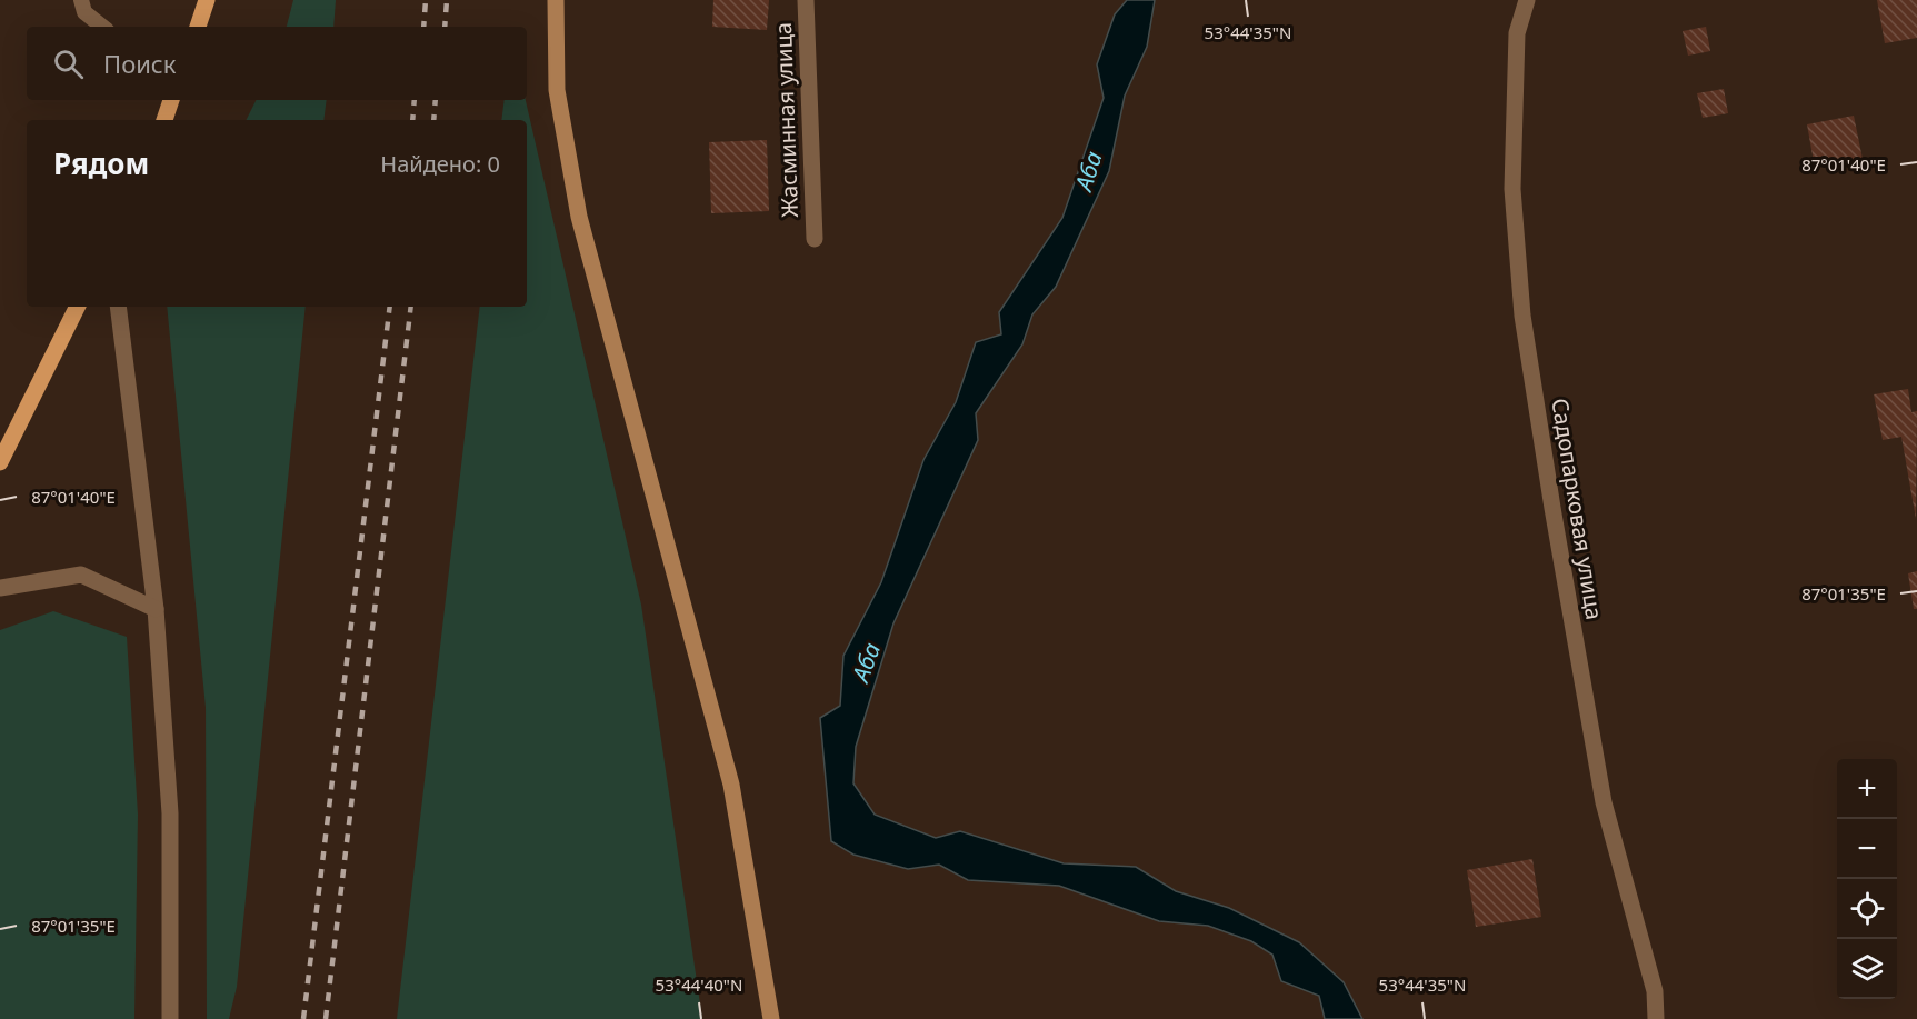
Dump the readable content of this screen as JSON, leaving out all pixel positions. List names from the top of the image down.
{
  "streets": {
    "street": ["Жасминная улица", "Садопарковая улица"]
  },
  "water": ["Аба"],
  "page": {
    "search": "Поиск",
    "heading": ["Рядом", "Найдено: 0"],
    "map_buttons": ["+", "−"]
  },
  "coordinates": [
    "53°44'35\"N",
    "87°01'40\"E",
    "87°01'35\"E",
    "53°44'40\"N"
  ]
}
